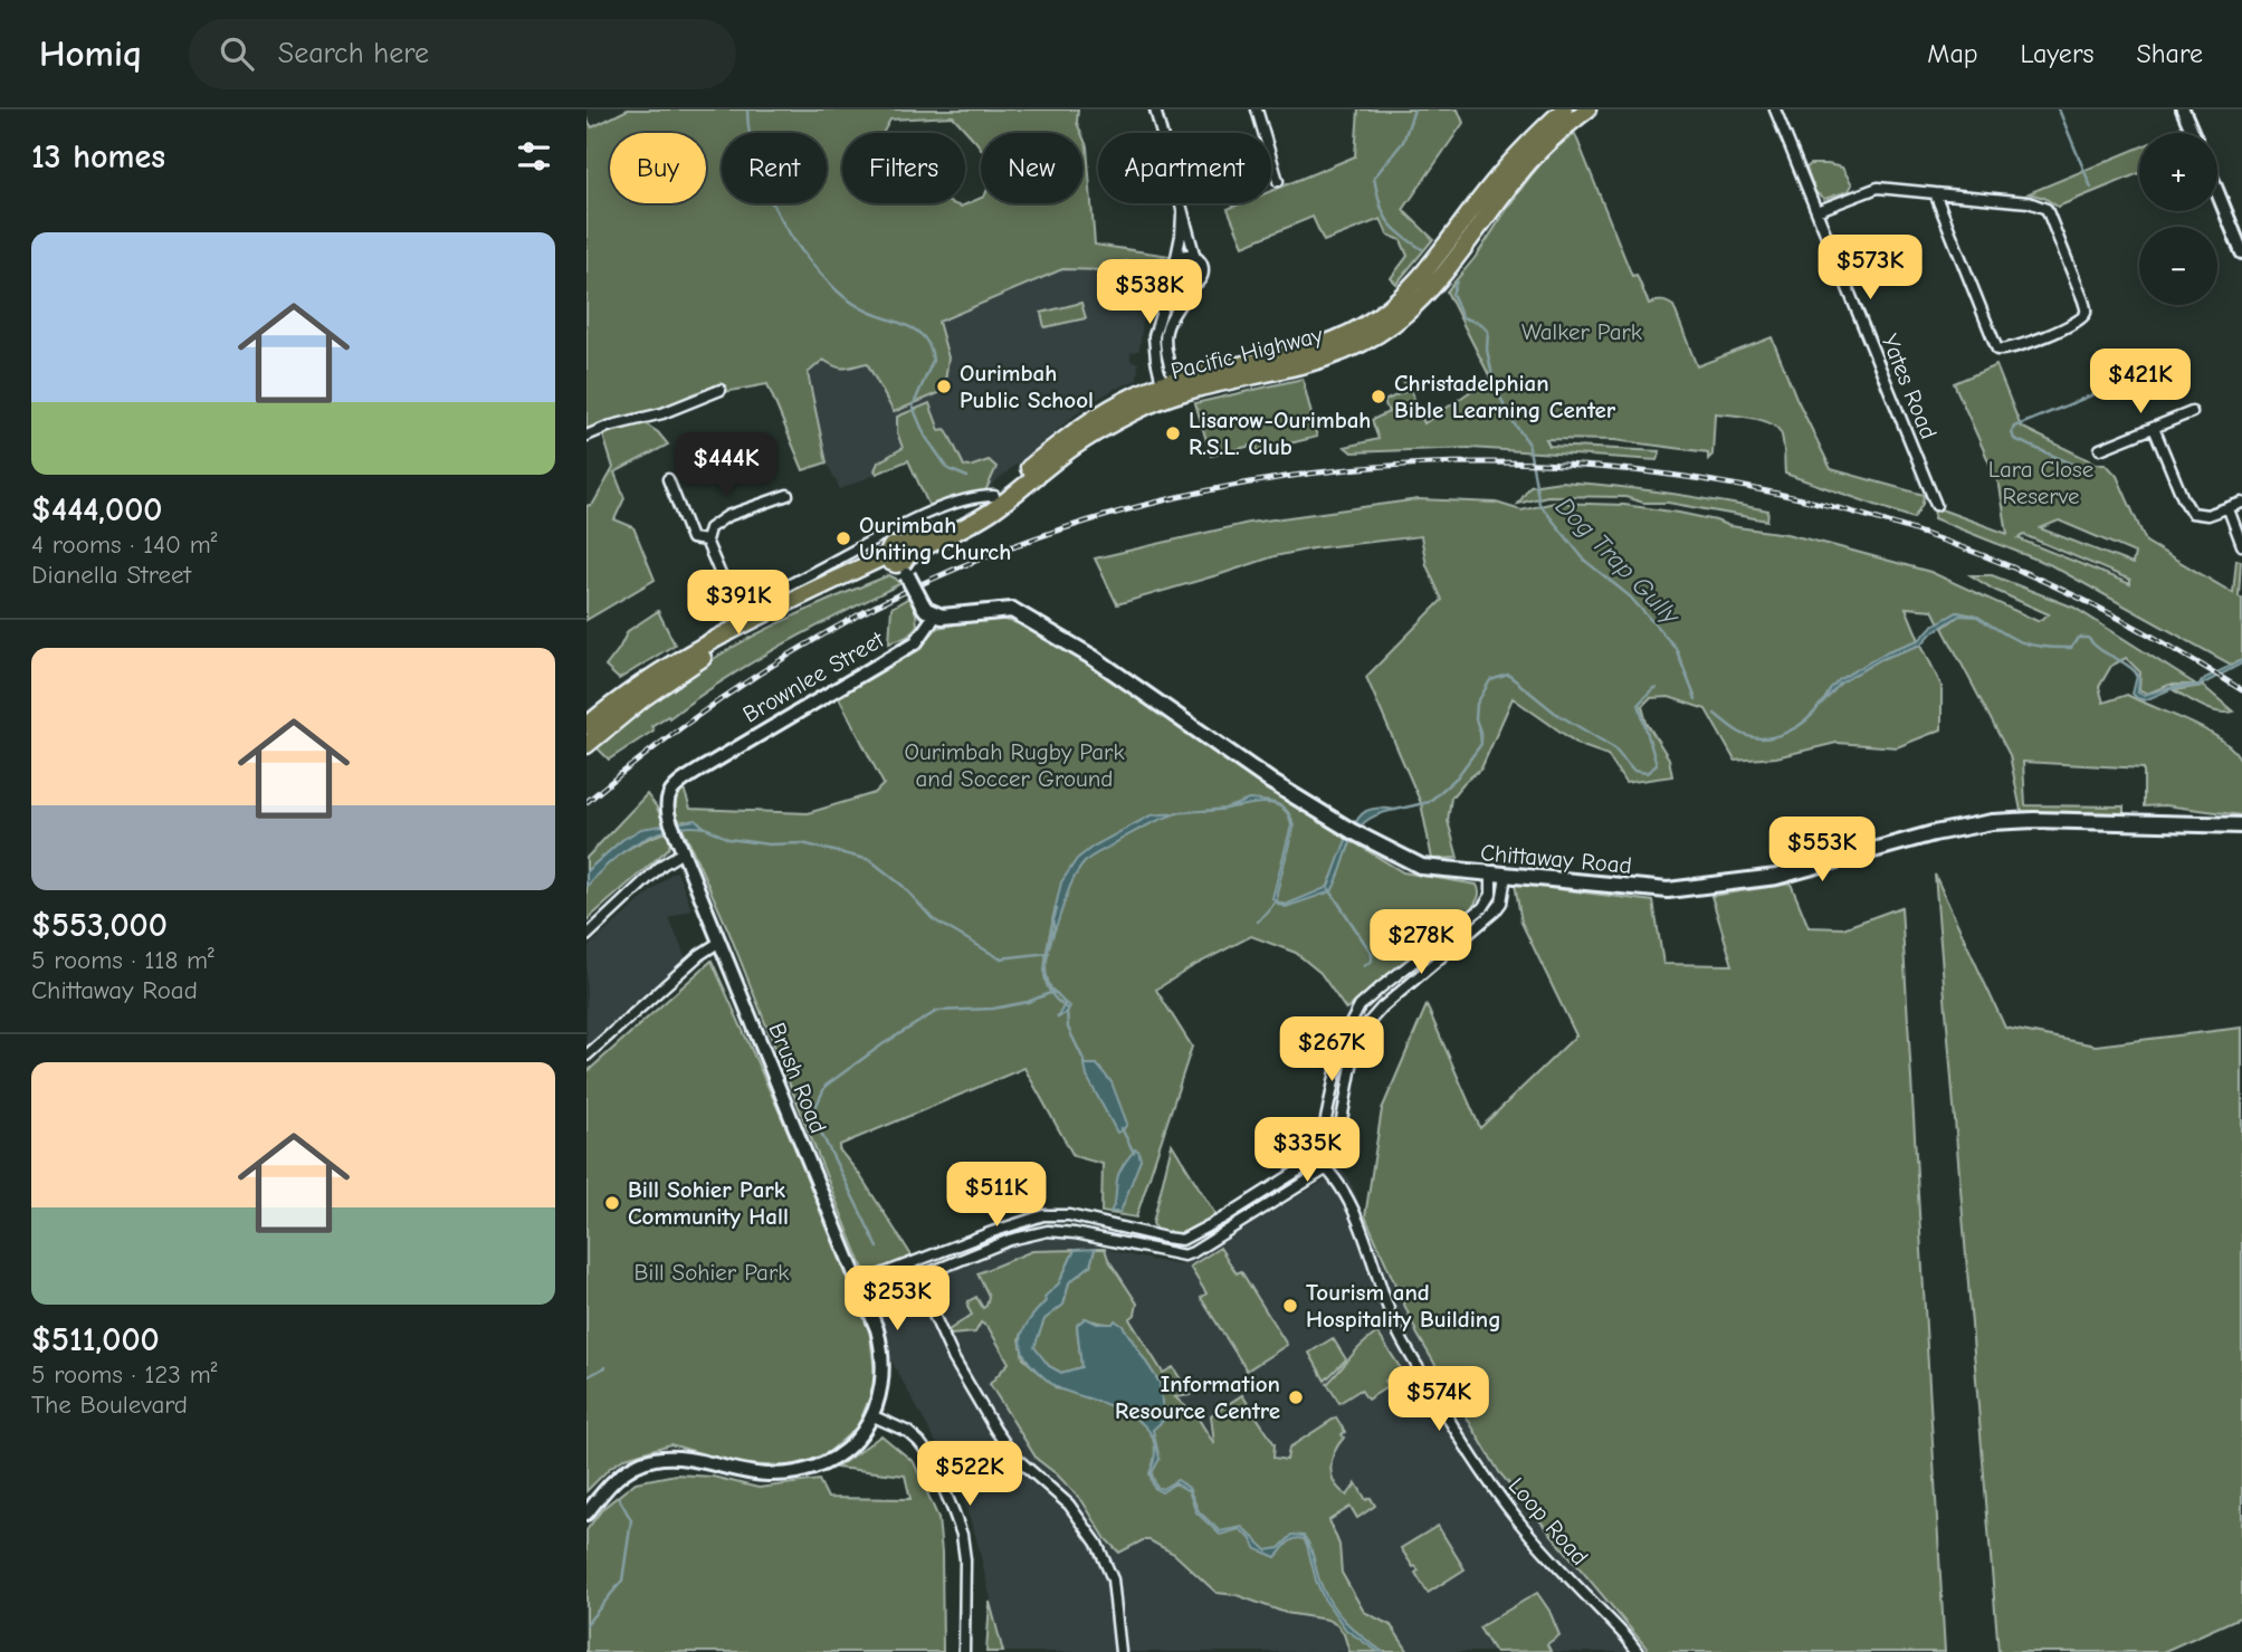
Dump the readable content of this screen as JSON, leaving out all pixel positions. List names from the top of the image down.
{
  "streets": {
    "main road": ["Pacific Highway", "Chittaway Road"],
    "street": [
      "Yates Road",
      "Brownlee Street",
      "Brush Road",
      "Loop Road"
    ]
  },
  "crossings": [
    ["Brownlee Street", "Chittaway Road"],
    ["Brownlee Street", "Brush Road"]
  ],
  "water": ["Dog Trap Gully"],
  "parks": [
    "Walker Park",
    "Lara Close Reserve",
    "Ourimbah Rugby Park and Soccer Ground",
    "Bill Sohier Park"
  ],
  "places": [
    "Ourimbah Public School",
    "Christadelphian Bible Learning Center",
    "Lisarow-Ourimbah R.S.L. Club",
    "Ourimbah Uniting Church",
    "Bill Sohier Park Community Hall",
    "Tourism and Hospitality Building",
    "Information Resource Centre"
  ],
  "page": {
    "header": "Homiq",
    "search": "Search here",
    "nav": ["Map", "Layers", "Share"],
    "heading": "13 homes",
    "map_buttons": ["+", "−"],
    "chip": [
      "Buy",
      "Rent",
      "Filters",
      "New",
      "Apartment"
    ],
    "list": [
      {
        "name": "$444,000",
        "note": "4 rooms · 140 m² · Dianella Street"
      },
      {
        "name": "$553,000",
        "note": "5 rooms · 118 m² · Chittaway Road"
      },
      {
        "name": "$511,000",
        "note": "5 rooms · 123 m² · The Boulevard"
      }
    ],
    "price": [
      "$573K",
      "$538K",
      "$421K",
      "$444K",
      "$391K",
      "$553K",
      "$278K",
      "$267K",
      "$335K",
      "$511K",
      "$253K",
      "$574K",
      "$522K"
    ]
  }
}
